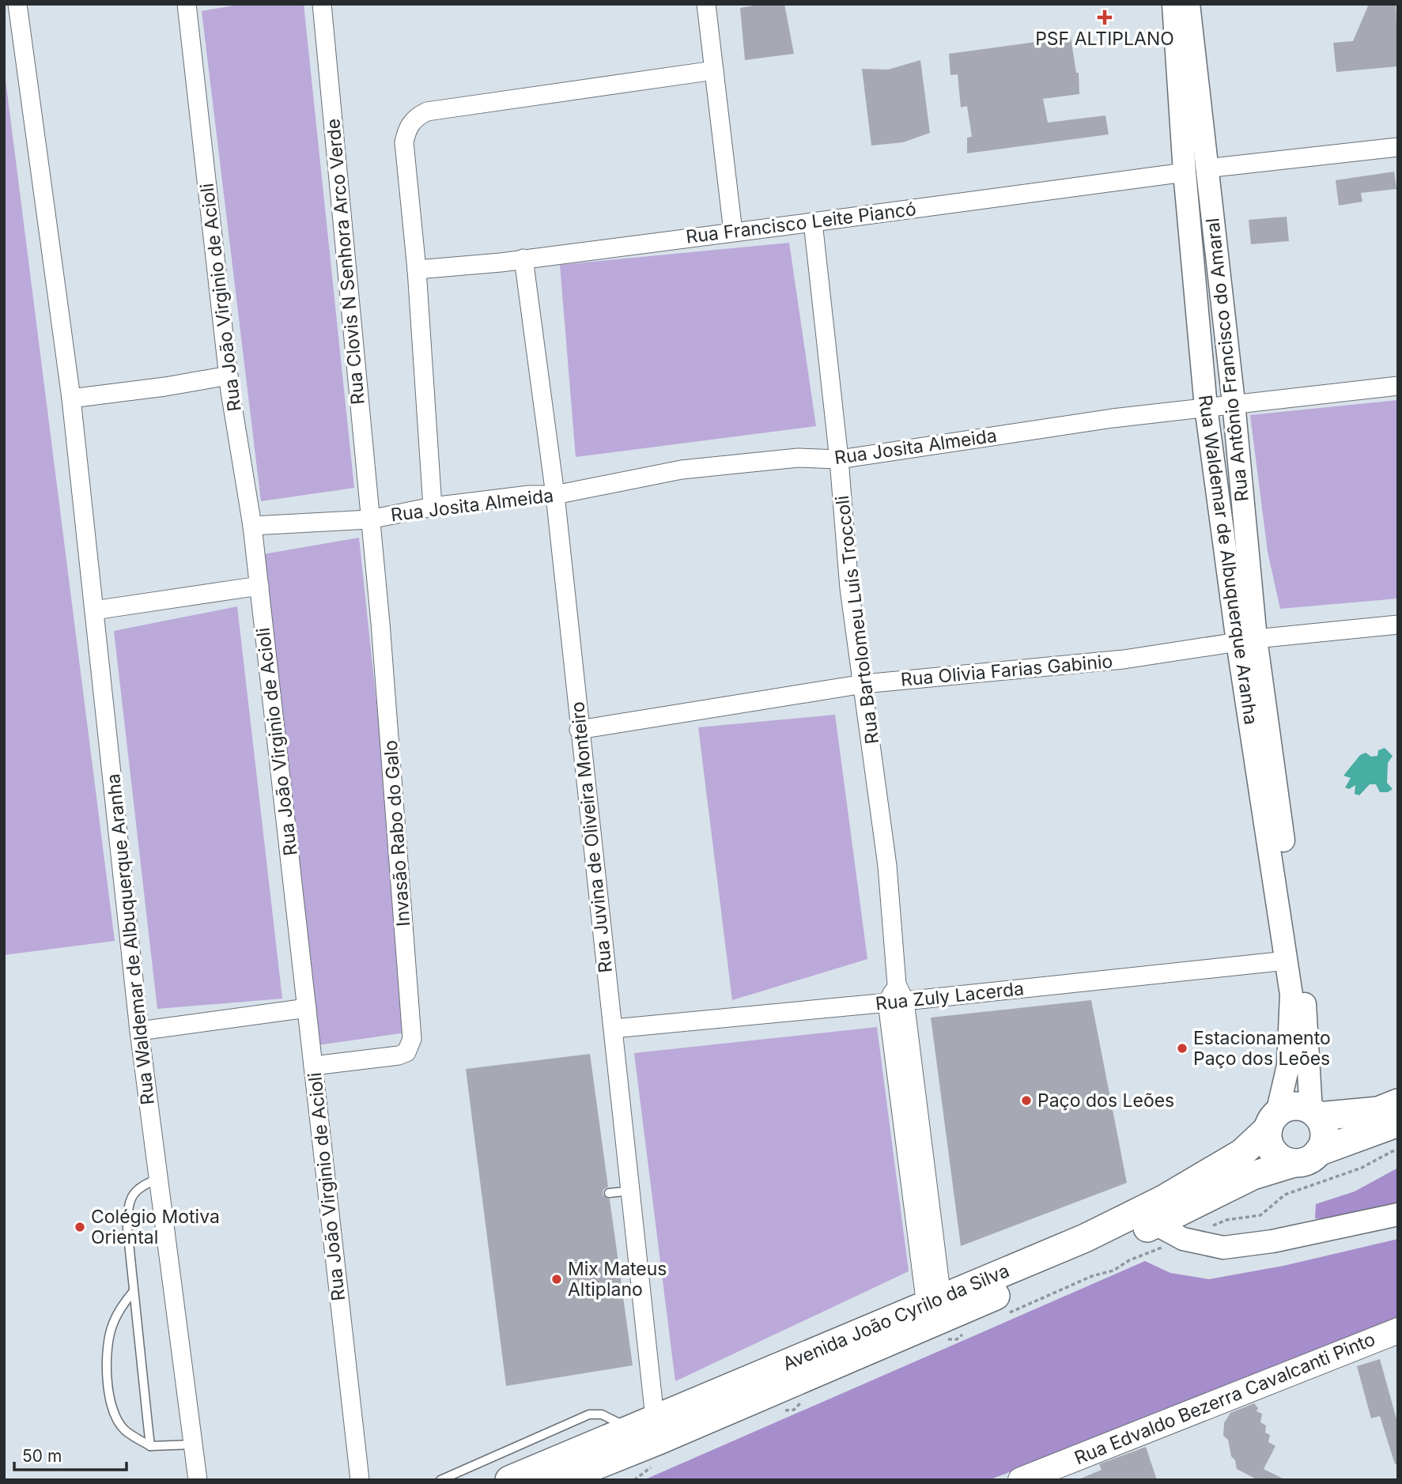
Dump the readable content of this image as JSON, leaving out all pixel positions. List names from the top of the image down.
{
  "streets": {
    "main road": ["Avenida João Cyrilo da Silva", "Rua Edvaldo Bezerra Cavalcanti Pinto"],
    "street": [
      "Rua Francisco Leite Piancó",
      "Rua Clovis N Senhora Arco Verde",
      "Rua João Virginio de Acioli",
      "Rua Antônio Francisco do Amaral",
      "Rua Josita Almeida",
      "Rua Waldemar de Albuquerque Aranha",
      "Rua Bartolomeu Luís Troccoli",
      "Rua Olivia Farias Gabinio",
      "Invasão Rabo do Galo",
      "Rua Juvina de Oliveira Monteiro",
      "Rua Zuly Lacerda"
    ]
  },
  "crossings": [
    ["Rua Francisco Leite Piancó", "Rua Antônio Francisco do Amaral"],
    ["Rua Francisco Leite Piancó", "Rua Waldemar de Albuquerque Aranha"],
    ["Rua Francisco Leite Piancó", "Rua Bartolomeu Luís Troccoli"],
    ["Rua Francisco Leite Piancó", "Rua Juvina de Oliveira Monteiro"],
    ["Rua Clovis N Senhora Arco Verde", "Rua Josita Almeida"],
    ["Rua Clovis N Senhora Arco Verde", "Invasão Rabo do Galo"],
    ["Rua João Virginio de Acioli", "Rua Josita Almeida"],
    ["Rua João Virginio de Acioli", "Invasão Rabo do Galo"],
    ["Rua Antônio Francisco do Amaral", "Rua Josita Almeida"],
    ["Rua Antônio Francisco do Amaral", "Rua Waldemar de Albuquerque Aranha"],
    ["Rua Antônio Francisco do Amaral", "Rua Olivia Farias Gabinio"],
    ["Rua Antônio Francisco do Amaral", "Avenida João Cyrilo da Silva"],
    ["Rua Josita Almeida", "Rua Waldemar de Albuquerque Aranha"],
    ["Rua Josita Almeida", "Rua Bartolomeu Luís Troccoli"],
    ["Rua Josita Almeida", "Invasão Rabo do Galo"],
    ["Rua Josita Almeida", "Rua Juvina de Oliveira Monteiro"],
    ["Rua Waldemar de Albuquerque Aranha", "Rua Olivia Farias Gabinio"],
    ["Rua Waldemar de Albuquerque Aranha", "Rua Zuly Lacerda"],
    ["Rua Waldemar de Albuquerque Aranha", "Avenida João Cyrilo da Silva"],
    ["Rua Bartolomeu Luís Troccoli", "Rua Olivia Farias Gabinio"],
    ["Rua Bartolomeu Luís Troccoli", "Rua Zuly Lacerda"],
    ["Rua Olivia Farias Gabinio", "Rua Juvina de Oliveira Monteiro"],
    ["Rua Juvina de Oliveira Monteiro", "Rua Zuly Lacerda"],
    ["Rua Juvina de Oliveira Monteiro", "Avenida João Cyrilo da Silva"]
  ],
  "places": {
    "health": ["PSF ALTIPLANO"],
    "other": [
      "Estacionamento Paço dos Leões",
      "Paço dos Leões",
      "Colégio Motiva Oriental",
      "Mix Mateus Altiplano"
    ]
  },
  "scale_bar": "50 m"
}
